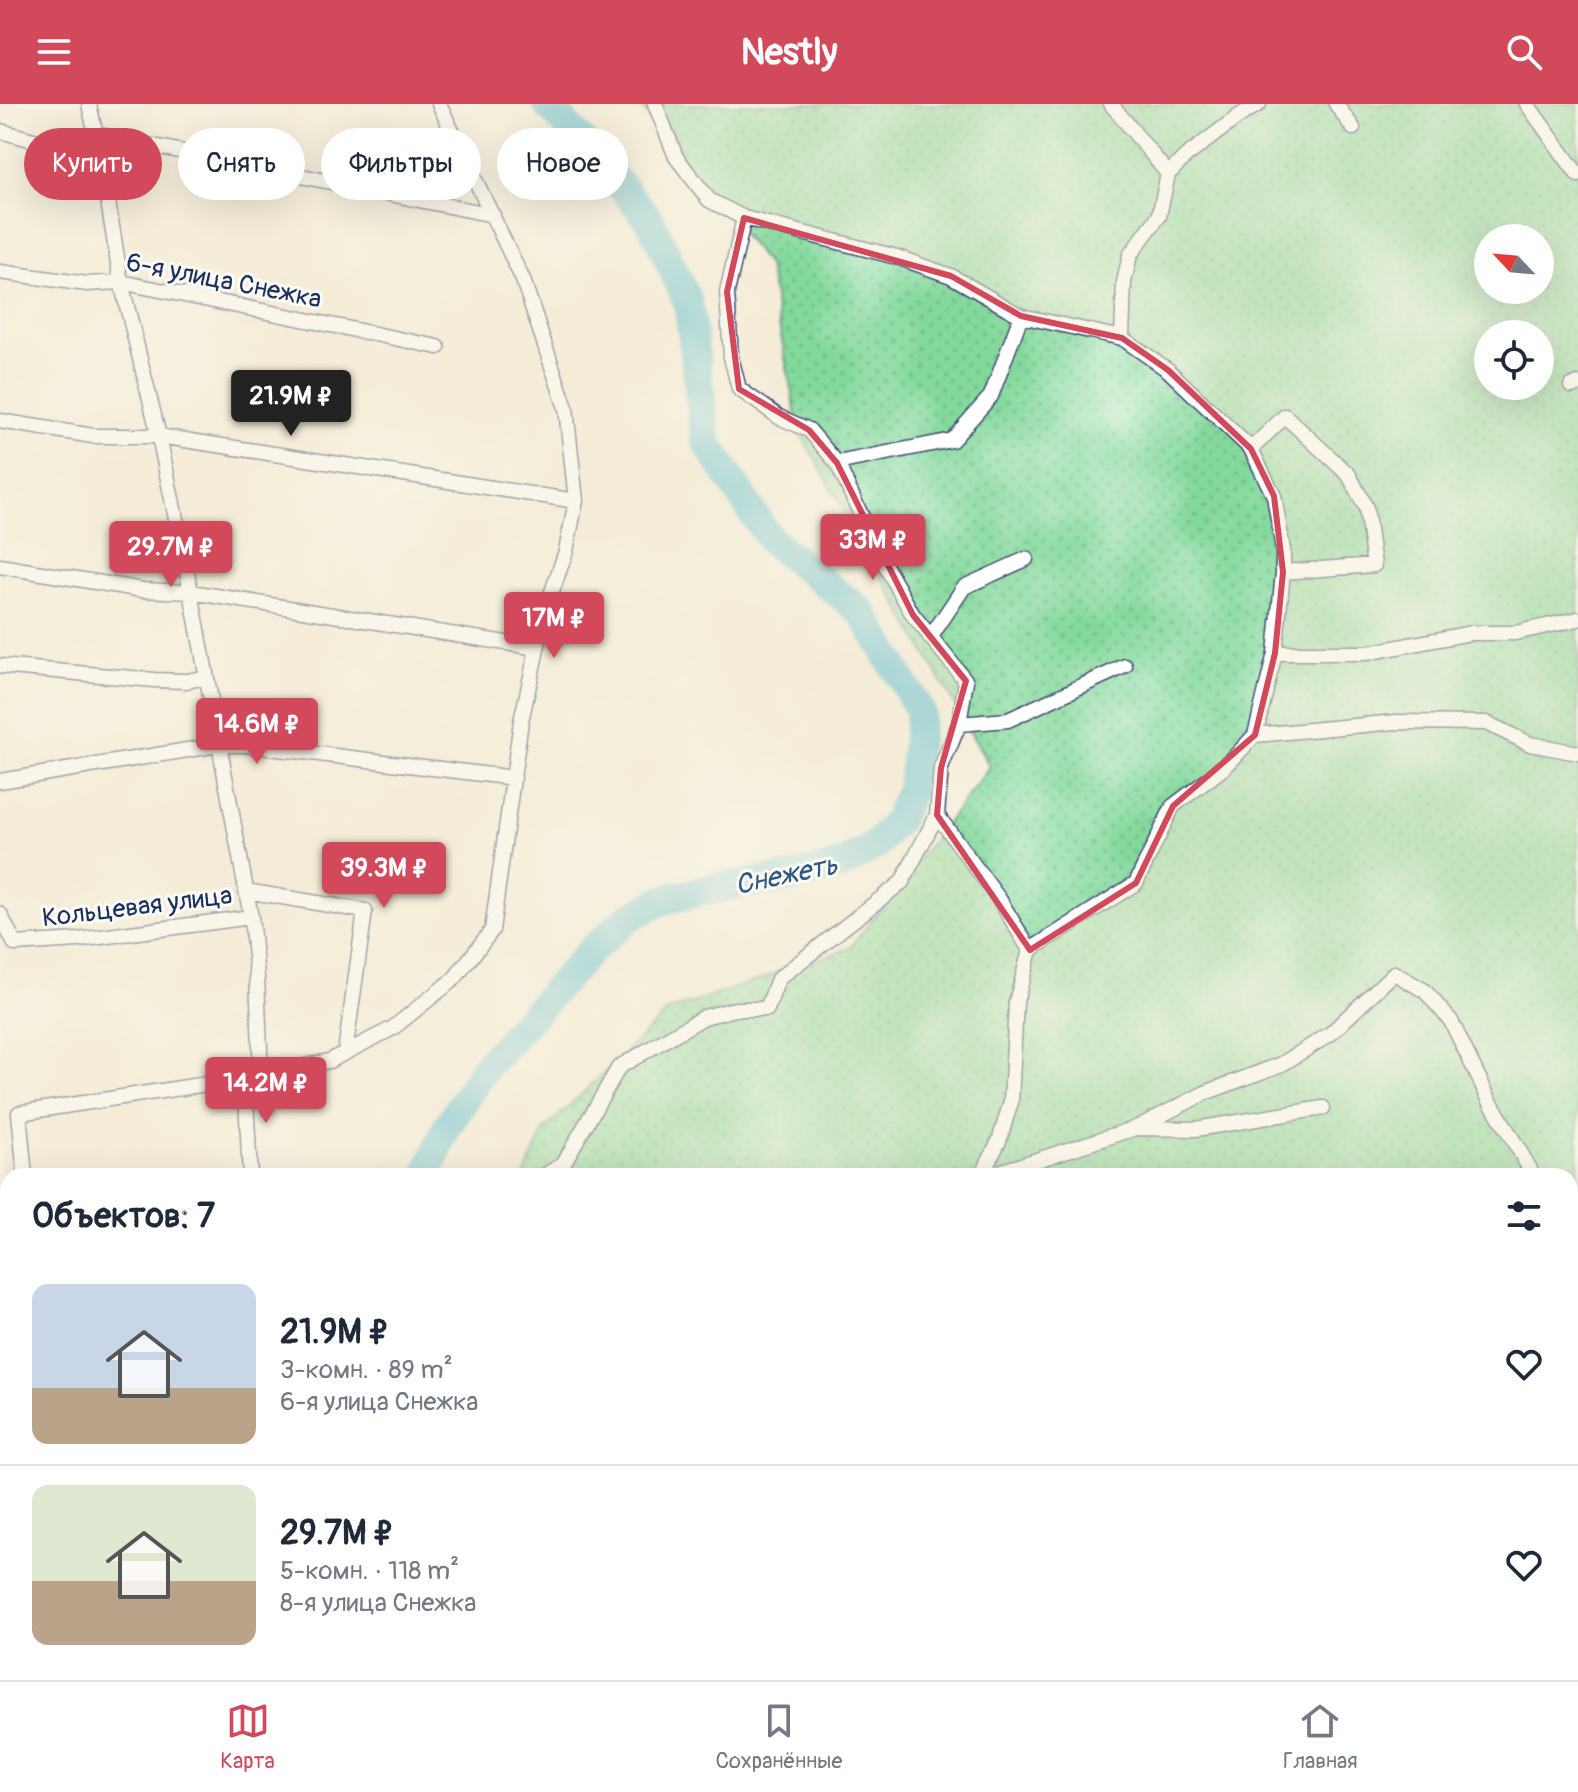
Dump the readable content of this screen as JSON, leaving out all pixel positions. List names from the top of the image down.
{
  "streets": {
    "street": ["6-я улица Снежка", "Кольцевая улица"]
  },
  "water": ["Снежеть"],
  "north": "top left",
  "page": {
    "header": "Nestly",
    "chip": [
      "Купить",
      "Снять",
      "Фильтры",
      "Новое"
    ],
    "price": [
      "21.9M ₽",
      "33M ₽",
      "29.7M ₽",
      "17M ₽",
      "14.6M ₽",
      "39.3M ₽",
      "14.2M ₽"
    ],
    "heading": "Объектов: 7",
    "list": [
      {
        "name": "21.9M ₽",
        "note": "3-комн. · 89 m² · 6-я улица Снежка"
      },
      {
        "name": "29.7M ₽",
        "note": "5-комн. · 118 m² · 8-я улица Снежка"
      }
    ],
    "tabs": ["Карта", "Сохранённые", "Главная"]
  }
}
